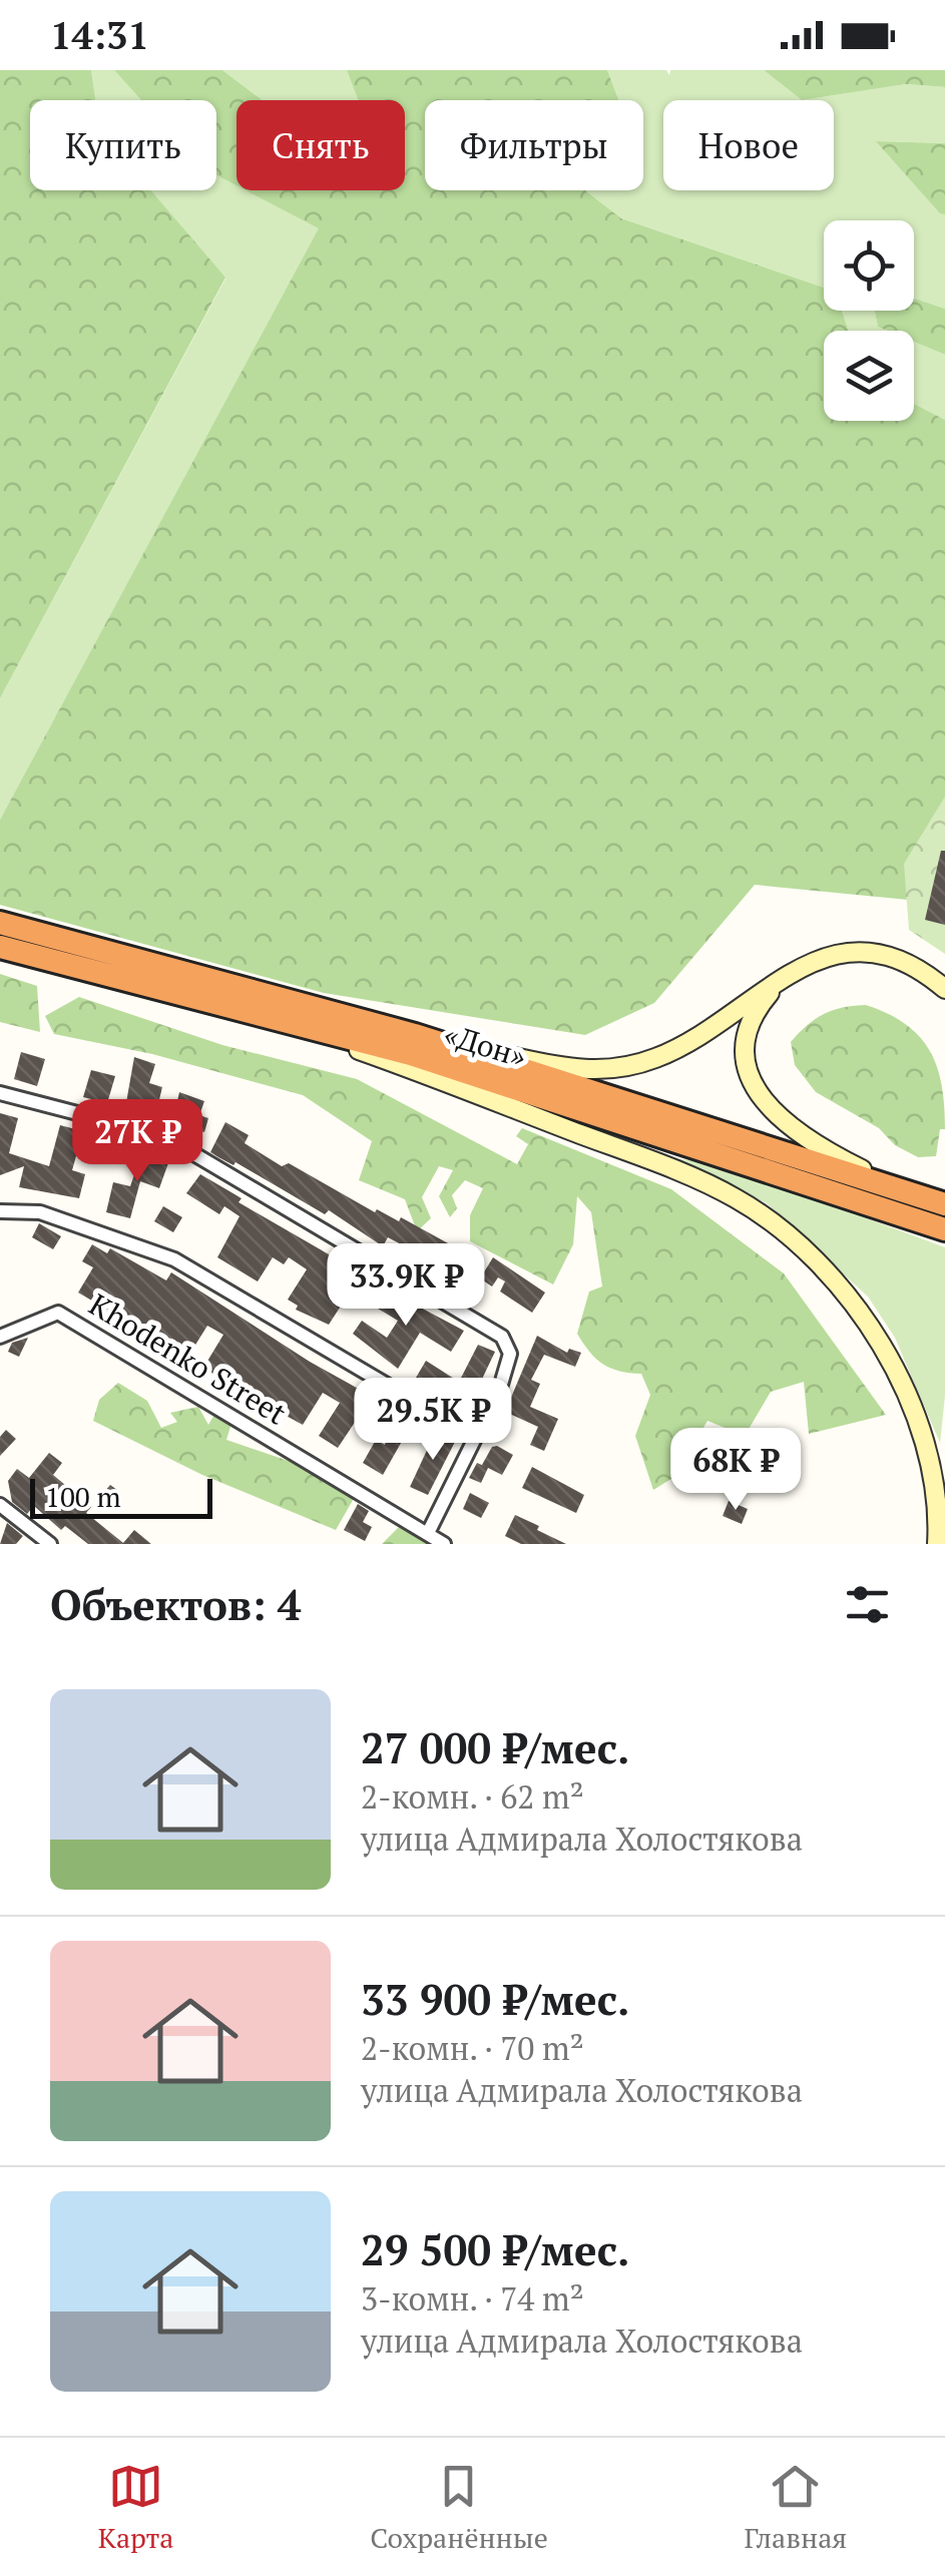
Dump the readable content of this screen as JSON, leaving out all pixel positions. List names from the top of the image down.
{
  "streets": {
    "highway": ["«Дон»"],
    "street": ["Khodenko Street"]
  },
  "scale_bar": "100 m",
  "page": {
    "status": "14:31",
    "chip": [
      "Купить",
      "Снять",
      "Фильтры",
      "Новое"
    ],
    "price": [
      "27K ₽",
      "33.9K ₽",
      "29.5K ₽",
      "68K ₽"
    ],
    "scale": "100 m",
    "heading": "Объектов: 4",
    "list": [
      {
        "name": "27 000 ₽/мес.",
        "note": "2-комн. · 62 m² · улица Адмирала Холостякова"
      },
      {
        "name": "33 900 ₽/мес.",
        "note": "2-комн. · 70 m² · улица Адмирала Холостякова"
      },
      {
        "name": "29 500 ₽/мес.",
        "note": "3-комн. · 74 m² · улица Адмирала Холостякова"
      }
    ],
    "tabs": ["Карта", "Сохранённые", "Главная"]
  }
}
